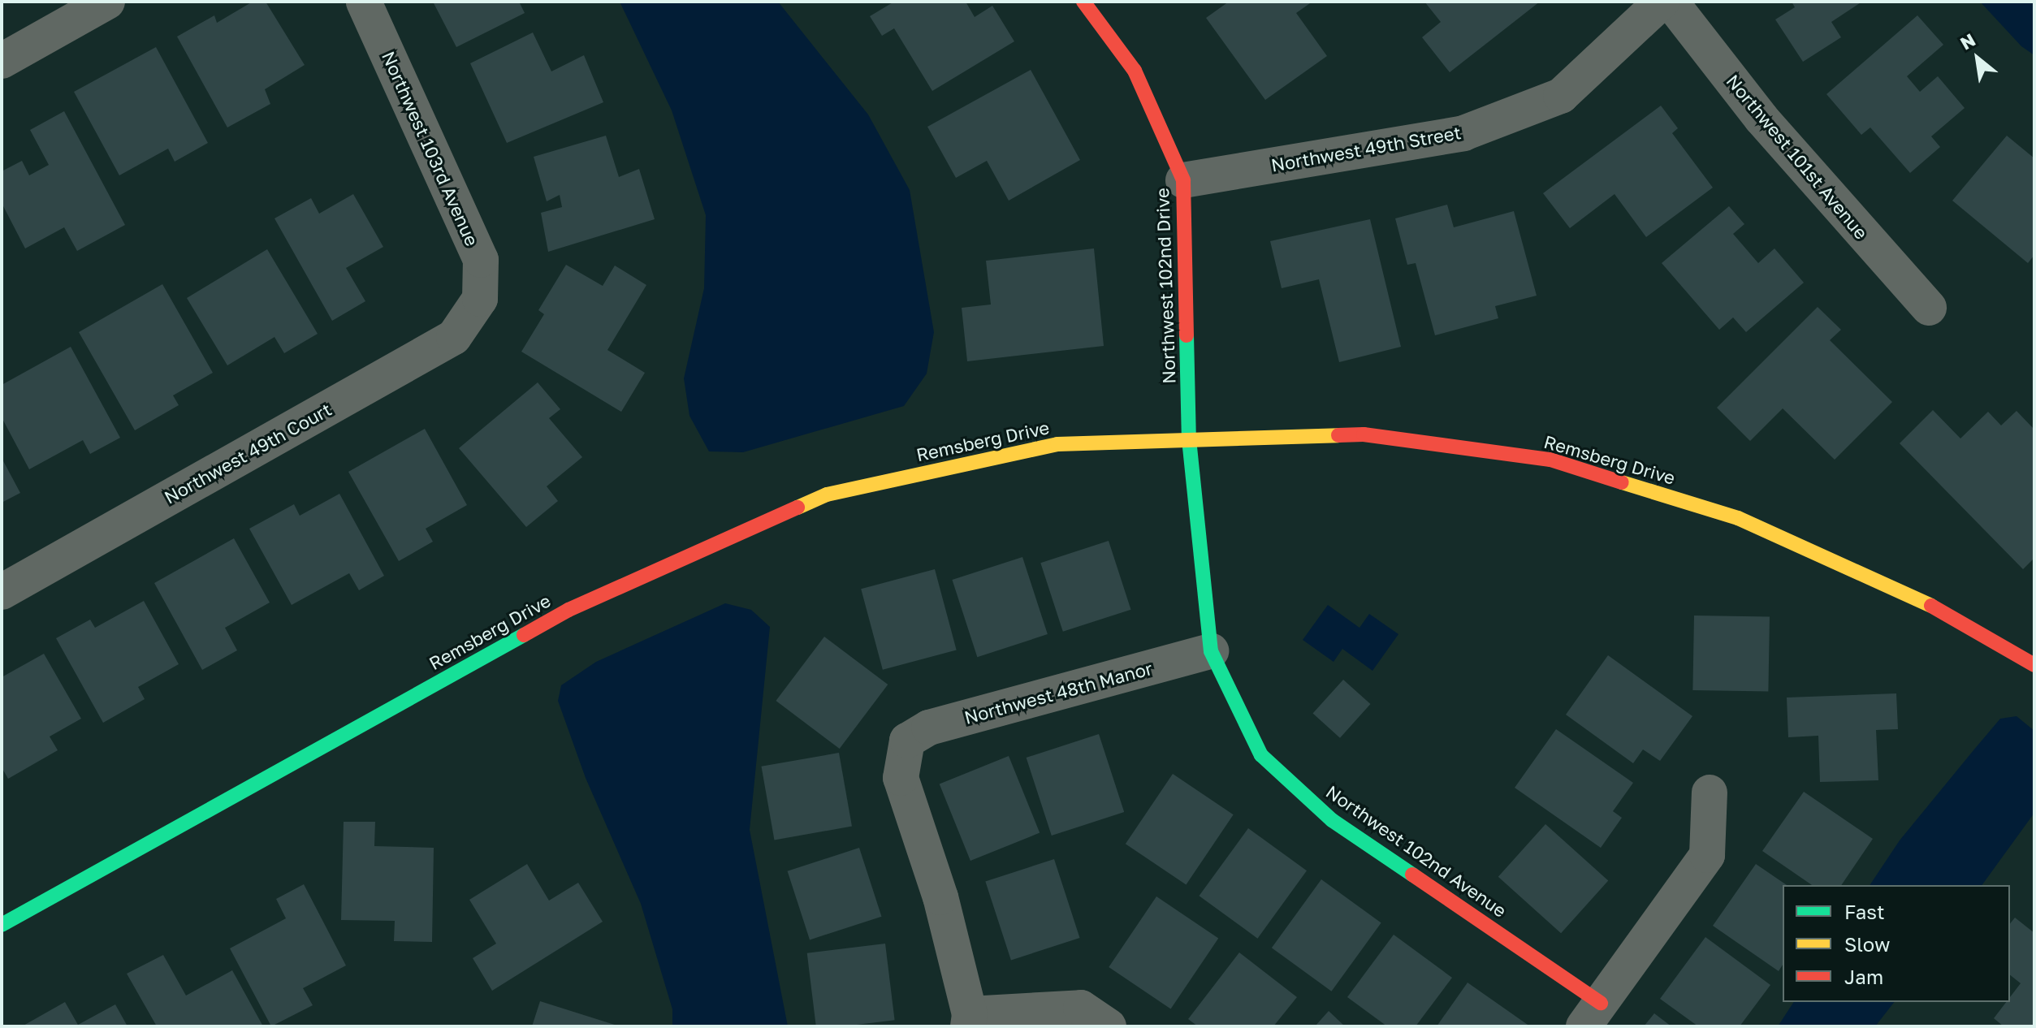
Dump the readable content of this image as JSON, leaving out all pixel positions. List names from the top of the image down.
{
  "streets": {
    "street": [
      "Northwest 103rd Avenue",
      "Northwest 49th Street",
      "Northwest 101st Avenue",
      "Northwest 102nd Drive",
      "Remsberg Drive",
      "Northwest 49th Court",
      "Northwest 48th Manor",
      "Northwest 102nd Avenue"
    ]
  },
  "crossings": [
    ["Northwest 103rd Avenue", "Northwest 49th Court"],
    ["Northwest 49th Street", "Northwest 102nd Drive"],
    ["Northwest 102nd Drive", "Remsberg Drive"],
    ["Northwest 102nd Drive", "Northwest 102nd Avenue"],
    ["Remsberg Drive", "Northwest 102nd Avenue"],
    ["Northwest 48th Manor", "Northwest 102nd Avenue"]
  ],
  "legend": ["Fast", "Slow", "Jam"],
  "north": "top left"
}
